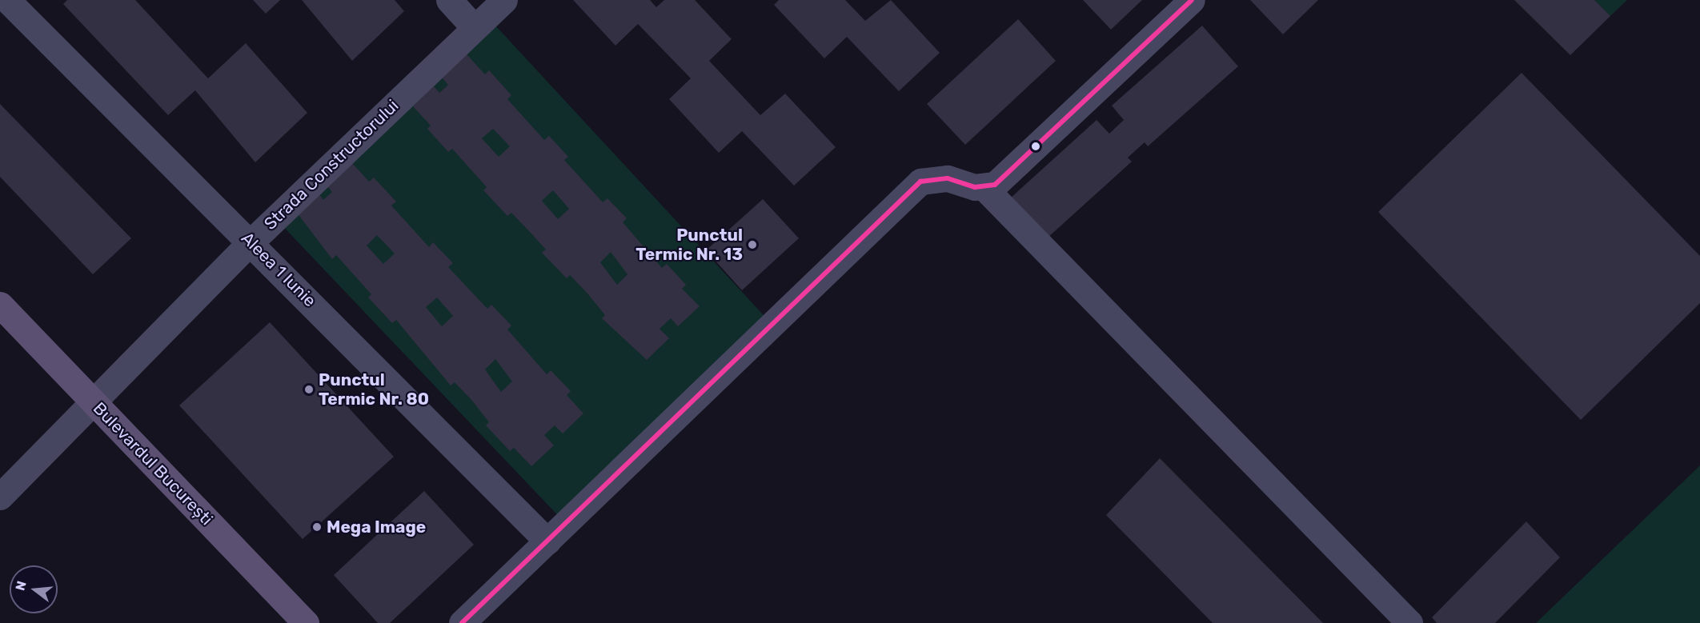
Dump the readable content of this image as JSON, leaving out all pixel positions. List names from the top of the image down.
{
  "streets": {
    "main road": ["Bulevardul București"],
    "street": ["Strada Constructorului", "Aleea 1 Iunie"]
  },
  "crossings": [
    ["Strada Constructorului", "Aleea 1 Iunie"],
    ["Strada Constructorului", "Bulevardul București"]
  ],
  "places": ["Punctul Termic Nr. 13", "Punctul Termic Nr. 80", "Mega Image"],
  "north": "left"
}
